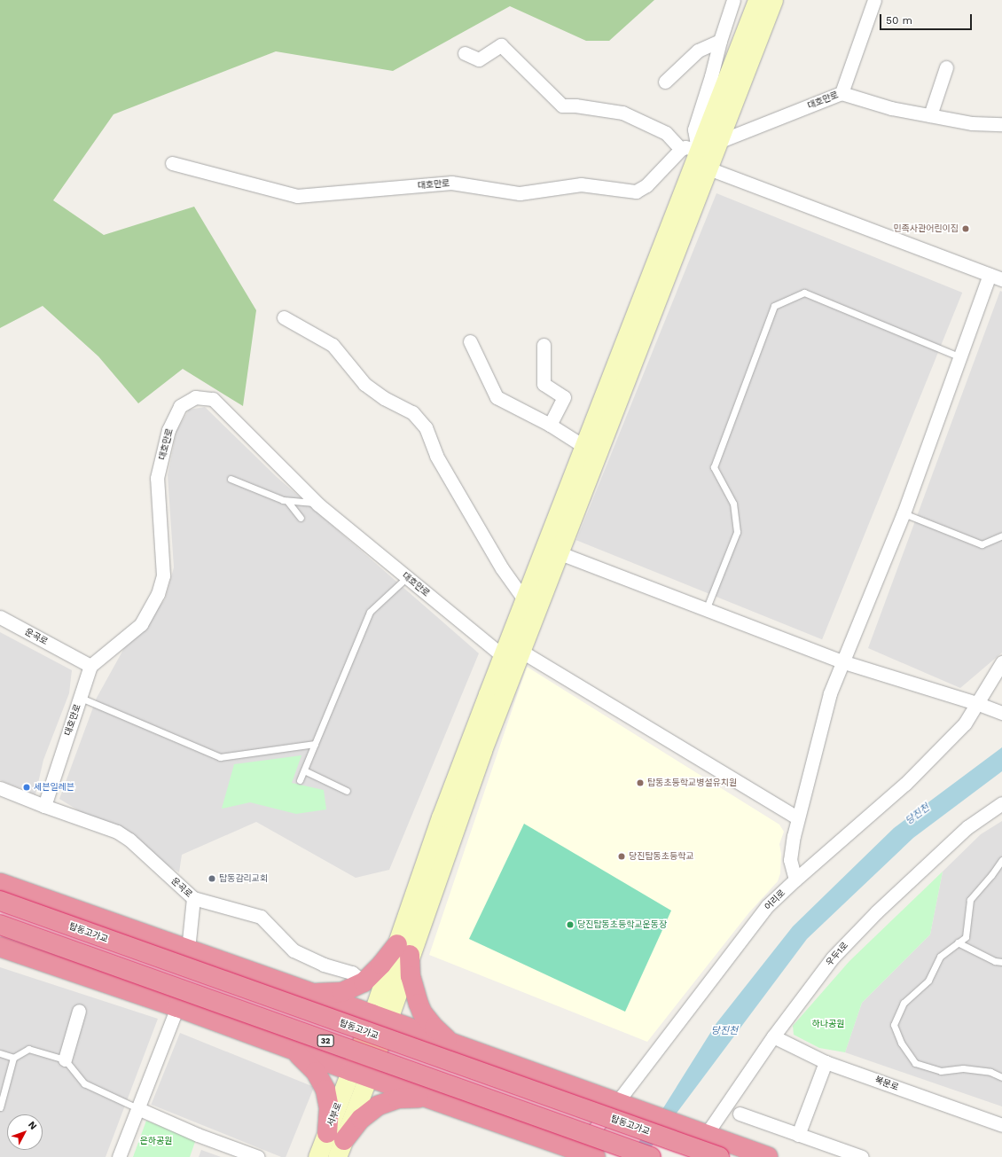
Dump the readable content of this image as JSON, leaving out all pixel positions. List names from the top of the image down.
{
  "streets": {
    "highway": ["탑동고가교", "32"],
    "main road": ["대호만로", "서부로"],
    "street": [
      "운곡로",
      "어리로",
      "우두1로",
      "북문로"
    ]
  },
  "crossings": [
    ["대호만로", "운곡로"],
    ["우두1로", "북문로"]
  ],
  "water": ["당진천"],
  "parks": ["하나공원", "은하공원"],
  "places": [
    "민족사관어린이집",
    "탑동초등학교병설유치원",
    "세븐일레븐",
    "당진탑동초등학교",
    "탑동감리교회",
    "당진탑동초등학교운동장"
  ],
  "scale_bar": "50 m",
  "north": "top right"
}
